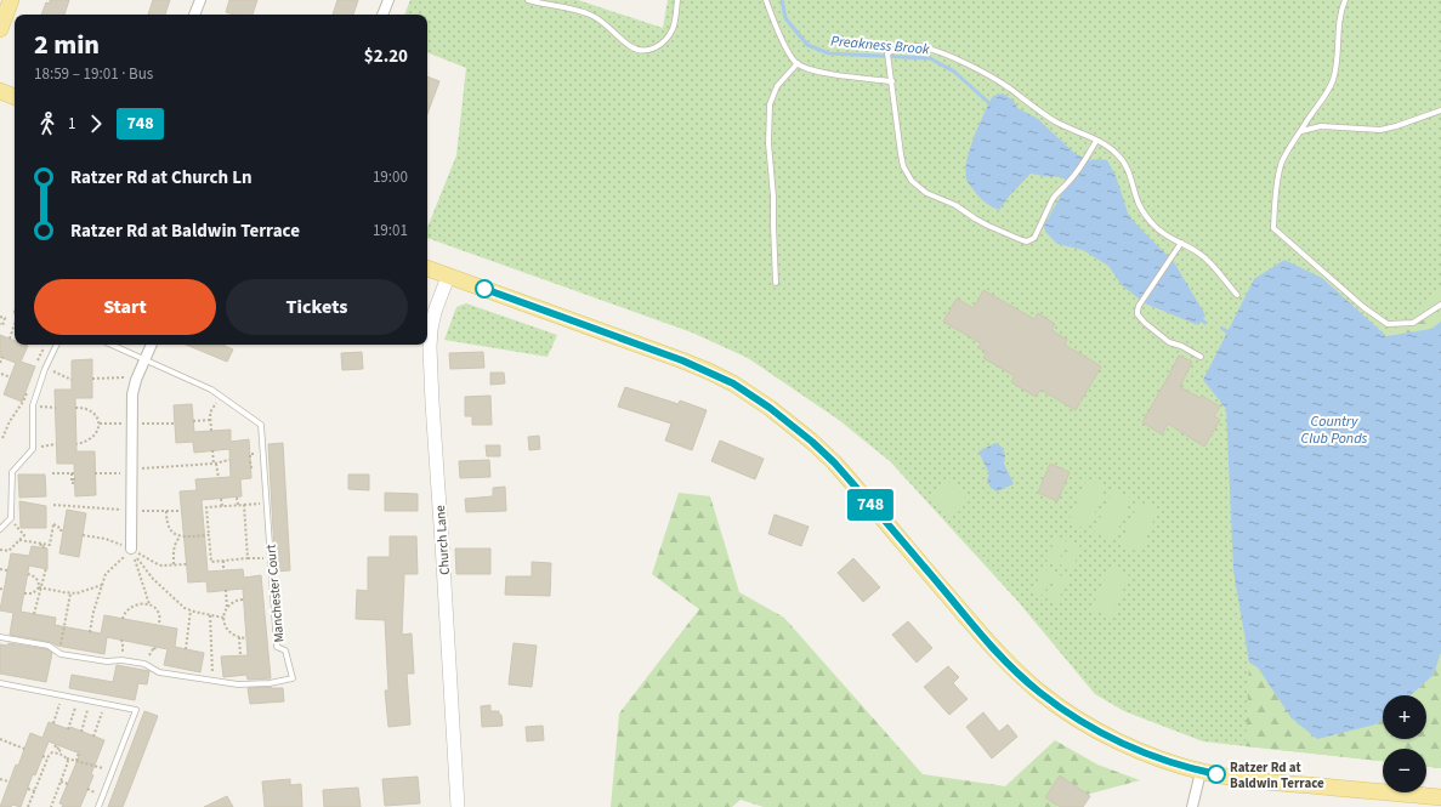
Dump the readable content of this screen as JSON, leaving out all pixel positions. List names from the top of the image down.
{
  "streets": {
    "street": ["Church Lane"],
    "lane": ["Manchester Court"]
  },
  "water": ["Preakness Brook", "Country Club Ponds"],
  "places": ["Ratzer Rd at Baldwin Terrace"],
  "lines": ["bus line 748"],
  "page": {
    "on_map": "748",
    "heading": ["2 min", "18:59 – 19:01 · Bus", "$2.20"],
    "legs": ["1", "748"],
    "list": [
      {
        "name": "Ratzer Rd at Church Ln",
        "value": "19:00"
      },
      {
        "name": "Ratzer Rd at Baldwin Terrace",
        "value": "19:01"
      }
    ],
    "buttons": ["Start", "Tickets"],
    "map_buttons": ["+", "−"]
  }
}
